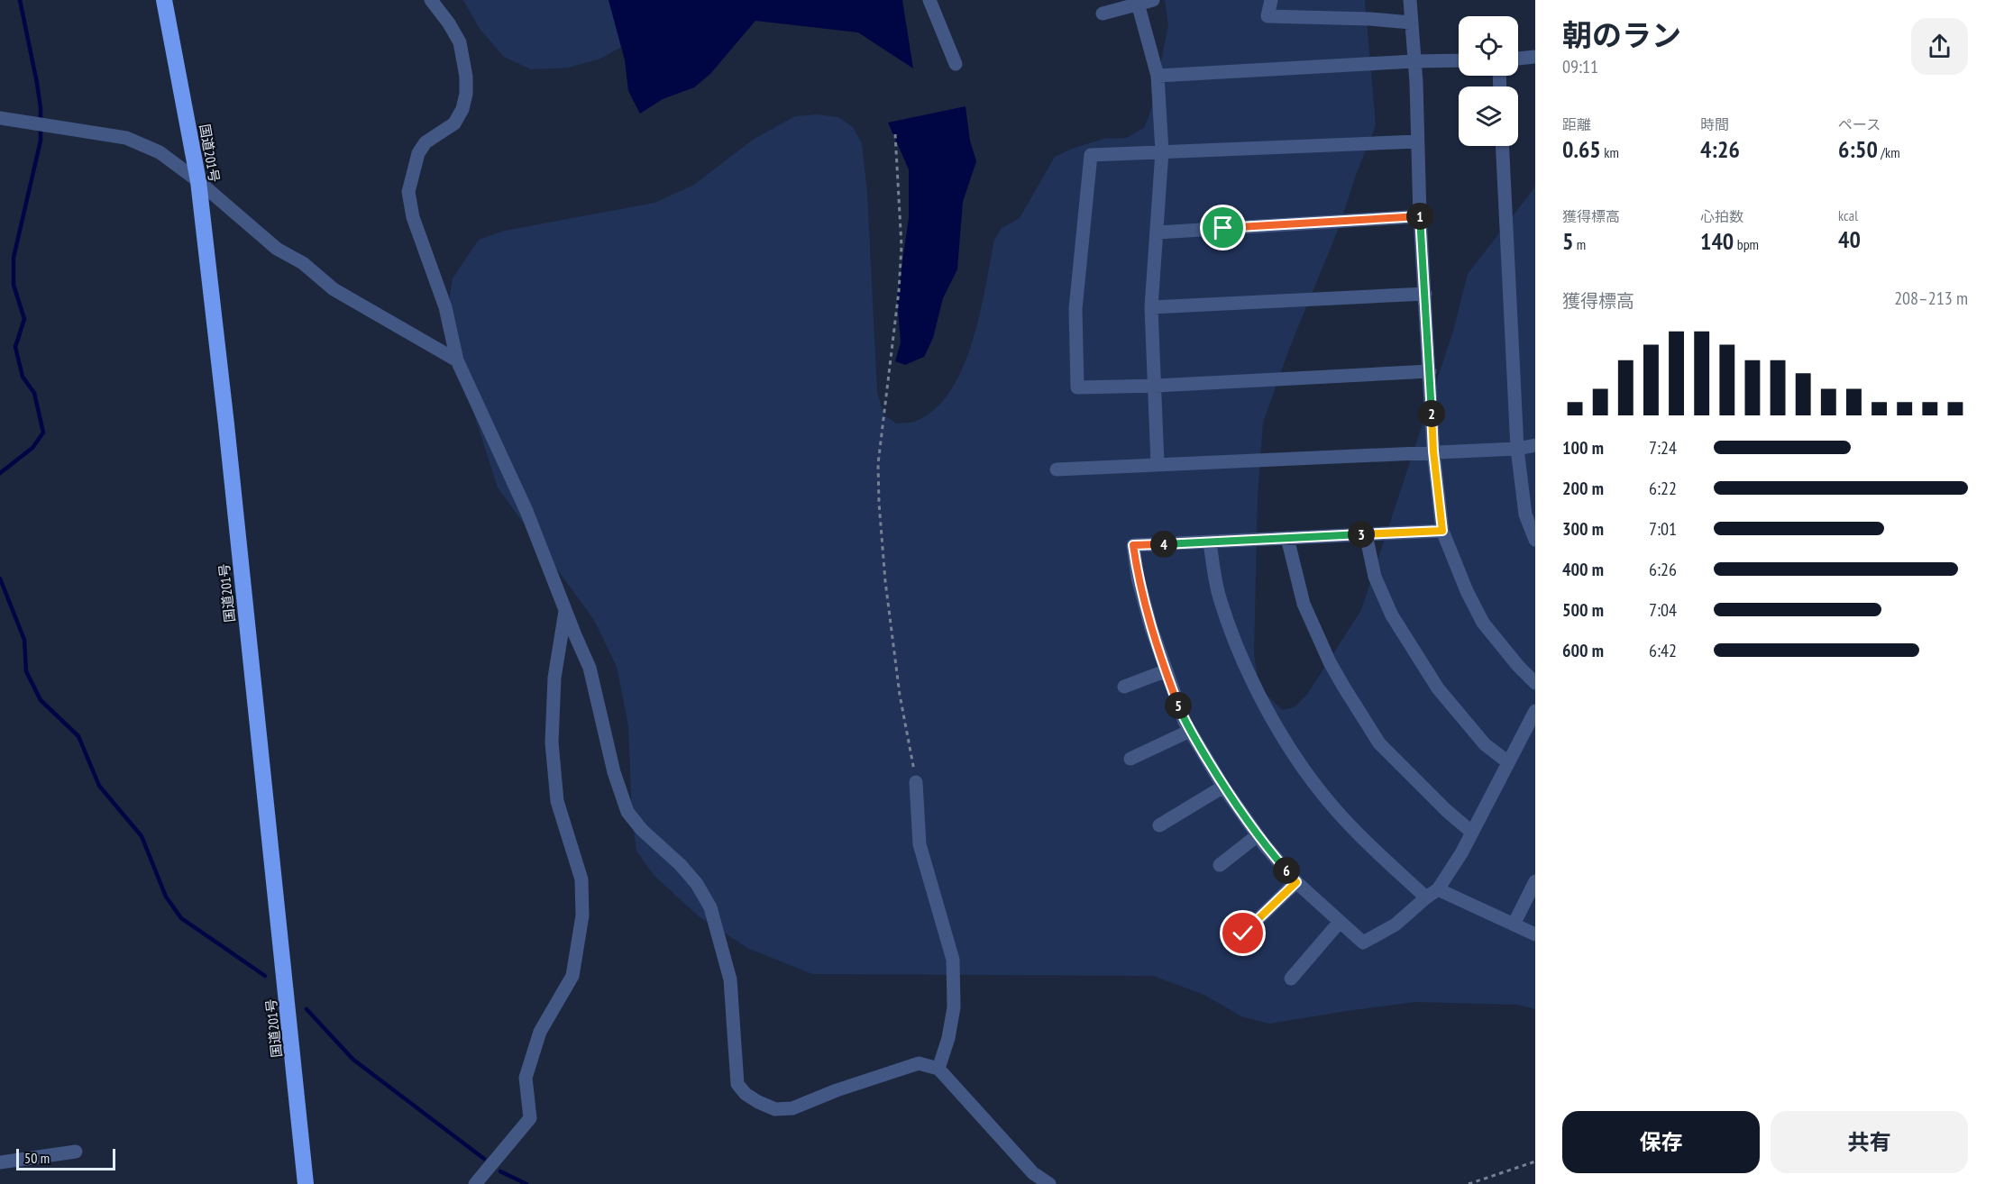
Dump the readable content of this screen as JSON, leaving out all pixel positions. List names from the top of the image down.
{
  "streets": {
    "highway": ["国道201号"]
  },
  "scale_bar": "50 m",
  "page": {
    "heading": ["朝のラン", "09:11"],
    "stats": [
      ["距離", "0.65 km"],
      ["時間", "4:26"],
      ["ペース", "6:50 /km"],
      ["獲得標高", "5 m"],
      ["心拍数", "140 bpm"],
      ["kcal", "40"]
    ],
    "pins": [
      "1",
      "2",
      "3",
      "4",
      "5",
      "6"
    ],
    "chart": ["獲得標高", "208–213 m"],
    "list": [
      {
        "name": "100 m",
        "note": "7:24"
      },
      {
        "name": "200 m",
        "note": "6:22"
      },
      {
        "name": "300 m",
        "note": "7:01"
      },
      {
        "name": "400 m",
        "note": "6:26"
      },
      {
        "name": "500 m",
        "note": "7:04"
      },
      {
        "name": "600 m",
        "note": "6:42"
      }
    ],
    "buttons": ["保存", "共有"],
    "scale": "50 m"
  }
}
